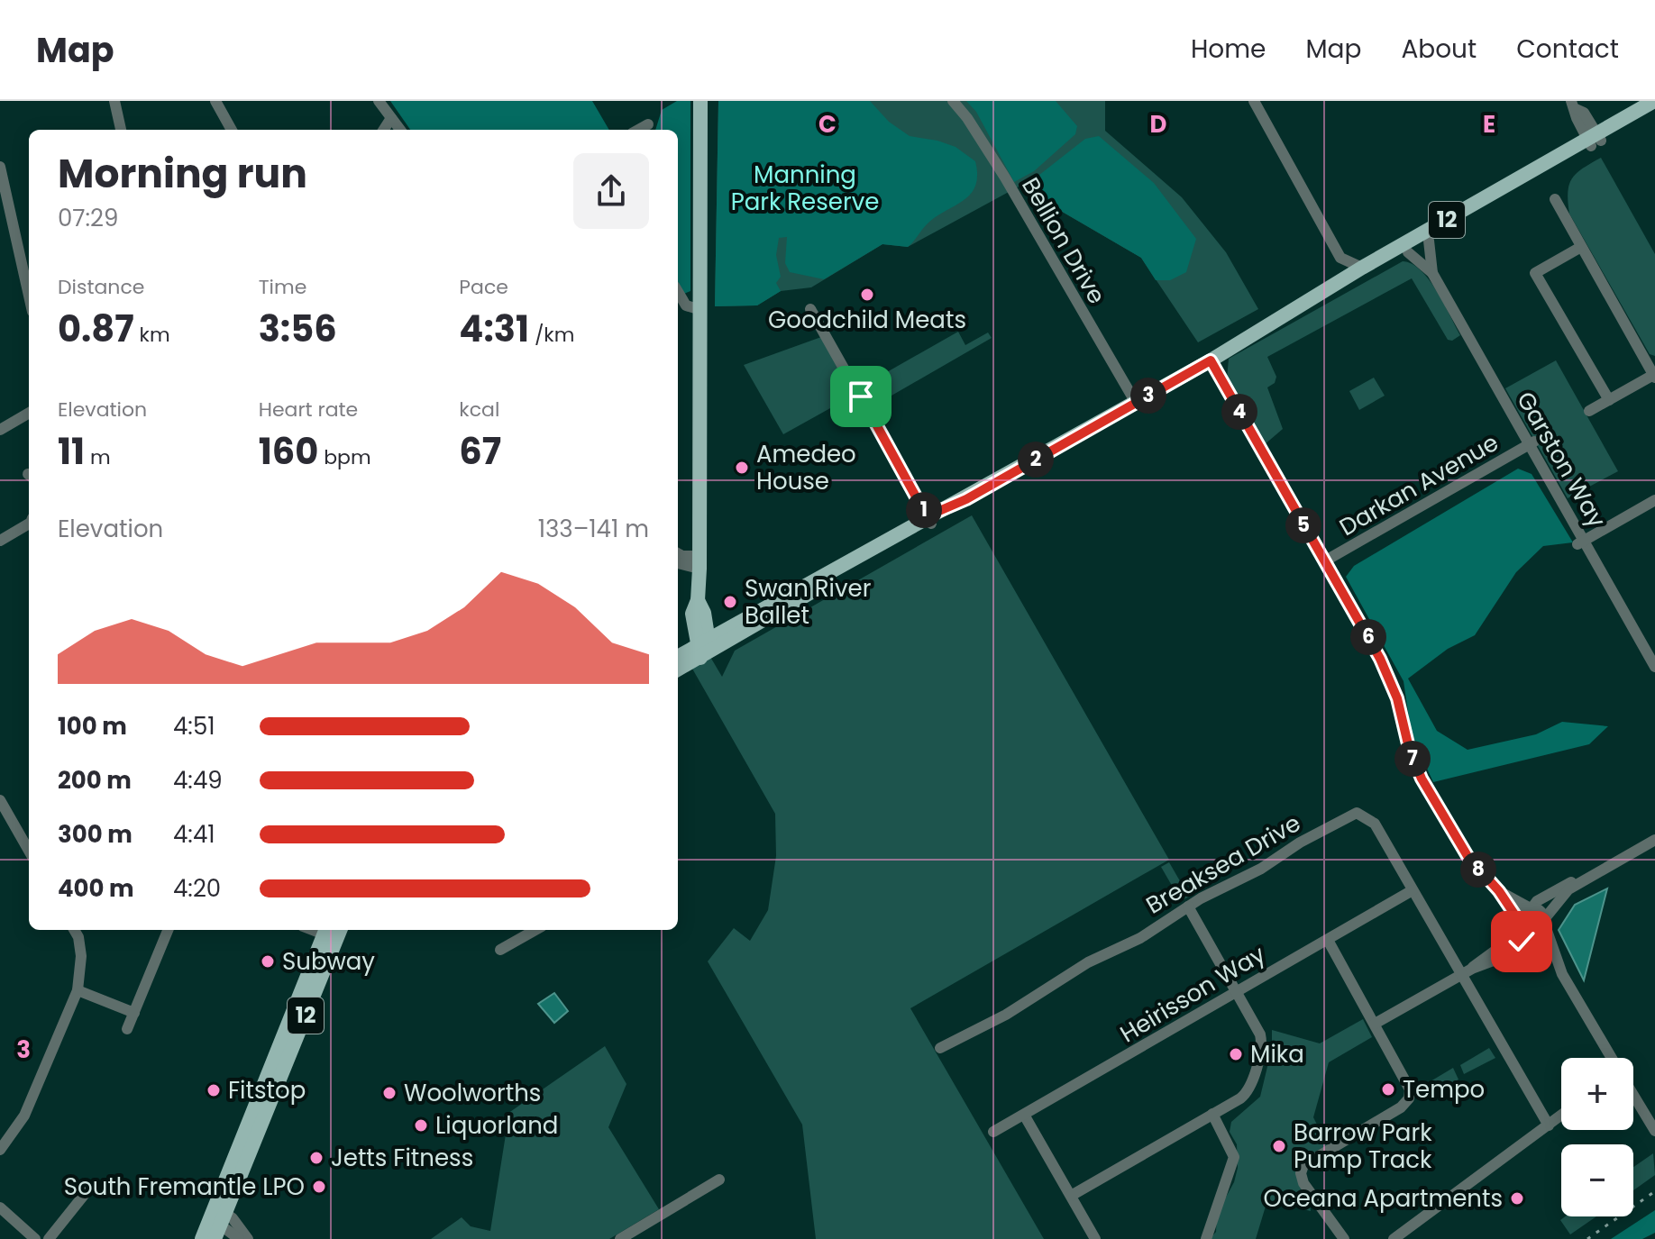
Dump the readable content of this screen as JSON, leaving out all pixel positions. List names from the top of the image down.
{
  "streets": {
    "main road": ["12"],
    "street": [
      "Bellion Drive",
      "Garston Way",
      "Darkan Avenue",
      "Breaksea Drive",
      "Heirisson Way"
    ]
  },
  "crossings": [
    ["12", "Bellion Drive"],
    ["12", "Garston Way"],
    ["Garston Way", "Darkan Avenue"],
    ["Breaksea Drive", "Heirisson Way"]
  ],
  "parks": ["Manning Park Reserve"],
  "places": [
    "Goodchild Meats",
    "Amedeo House",
    "Swan River Ballet",
    "Subway",
    "Mika",
    "Tempo",
    "Fitstop",
    "Woolworths",
    "Liquorland",
    "Barrow Park Pump Track",
    "Jetts Fitness",
    "South Fremantle LPO",
    "Oceana Apartments"
  ],
  "page": {
    "header": "Map",
    "nav": [
      "Home",
      "Map",
      "About",
      "Contact"
    ],
    "heading": ["Morning run", "07:29"],
    "stats": [
      ["Distance", "0.87 km"],
      ["Time", "3:56"],
      ["Pace", "4:31 /km"],
      ["Elevation", "11 m"],
      ["Heart rate", "160 bpm"],
      ["kcal", "67"]
    ],
    "pins": [
      "3",
      "4",
      "2",
      "1",
      "5",
      "6",
      "7",
      "8"
    ],
    "chart": ["Elevation", "133–141 m"],
    "list": [
      {
        "name": "100 m",
        "note": "4:51"
      },
      {
        "name": "200 m",
        "note": "4:49"
      },
      {
        "name": "300 m",
        "note": "4:41"
      },
      {
        "name": "400 m",
        "note": "4:20"
      }
    ],
    "map_buttons": ["+", "−"]
  },
  "grid": {
    "columns": ["C", "D", "E"],
    "rows": ["3"]
  }
}
